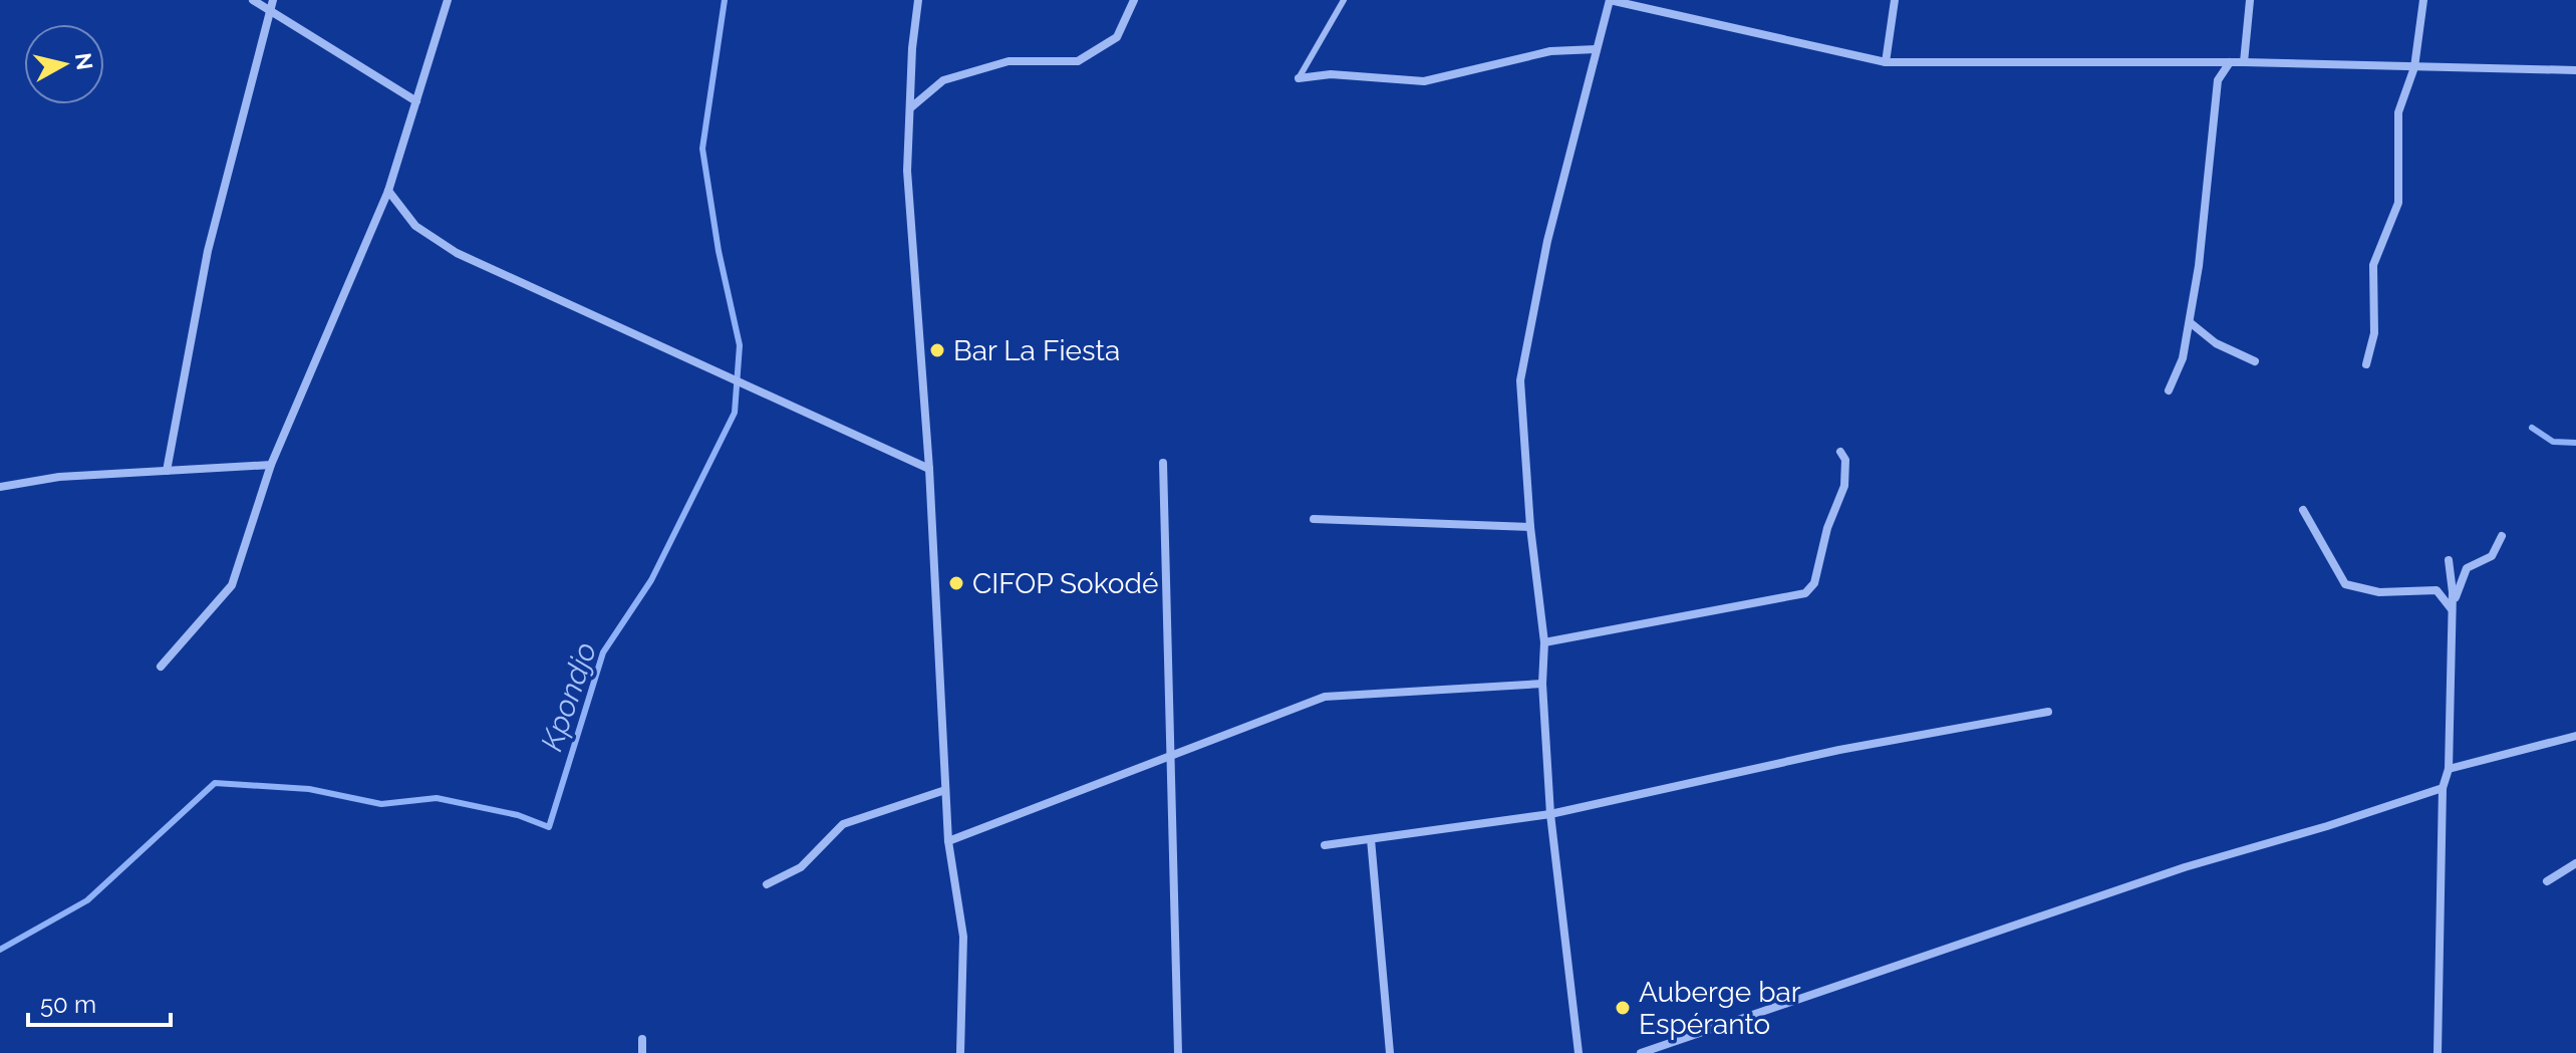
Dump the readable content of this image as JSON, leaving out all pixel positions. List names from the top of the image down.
{
  "water": ["Kpondjo"],
  "places": ["Bar La Fiesta", "CIFOP Sokodé", "Auberge bar Espéranto"],
  "scale_bar": "50 m",
  "north": "right"
}
